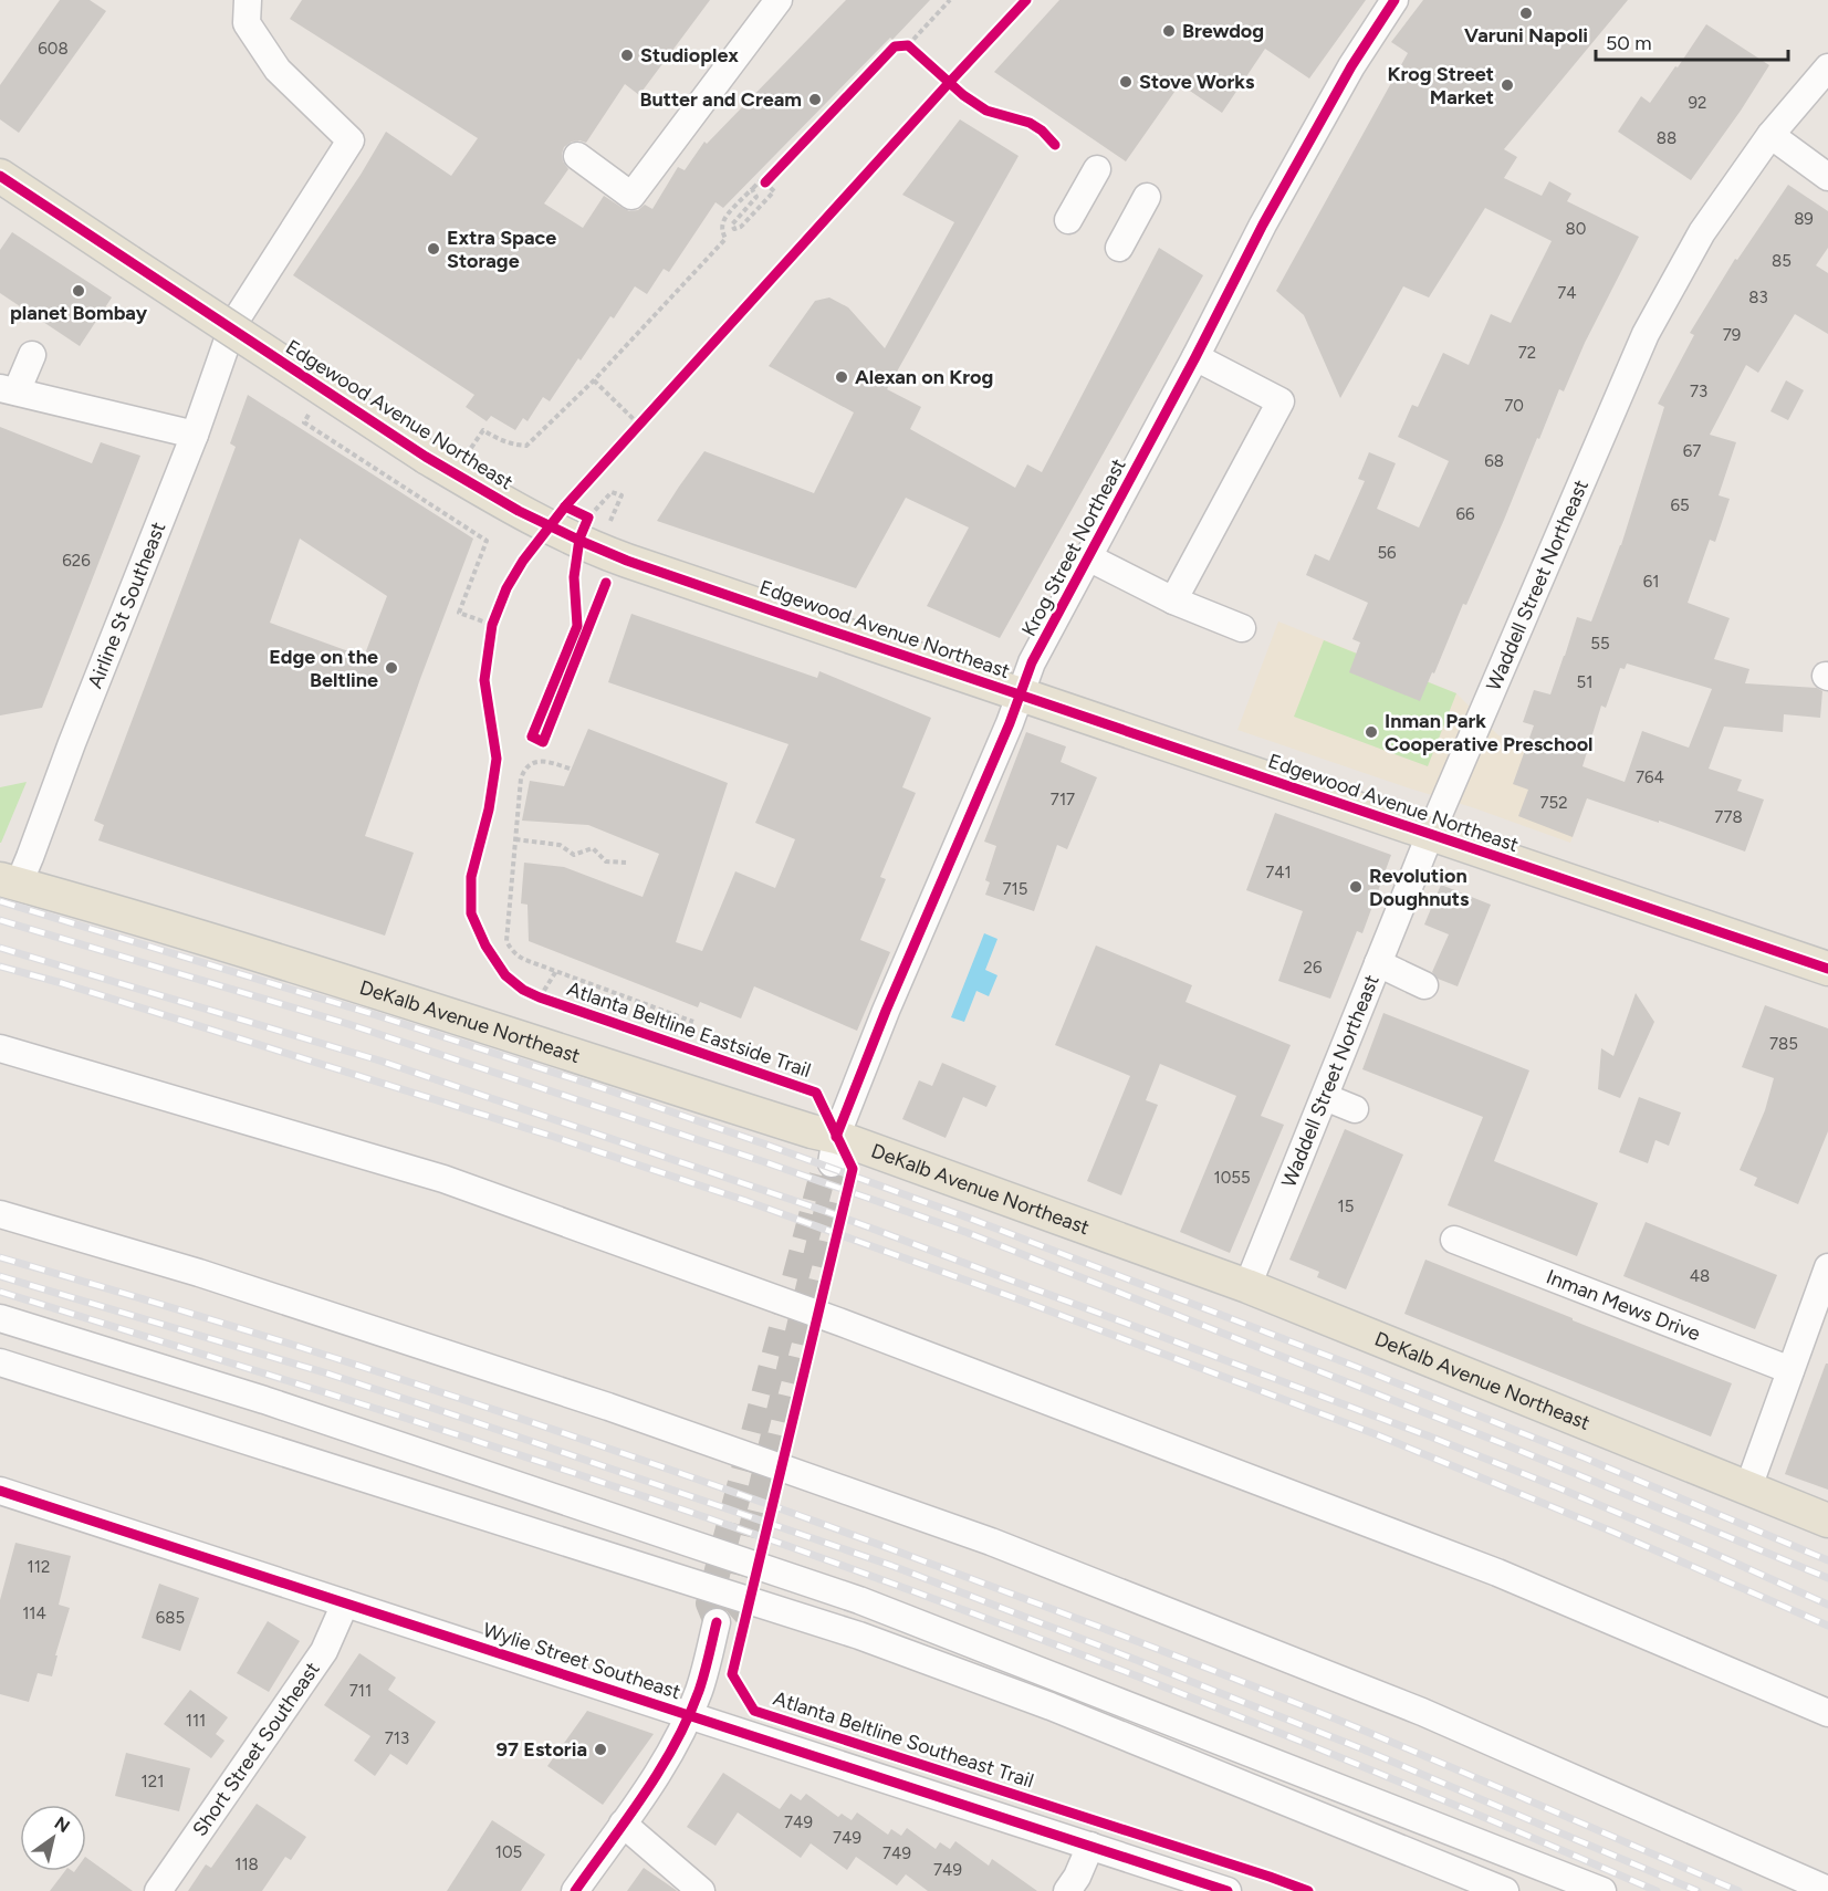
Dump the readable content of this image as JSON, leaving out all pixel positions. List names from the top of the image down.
{
  "streets": {
    "main road": ["Edgewood Avenue Northeast", "DeKalb Avenue Northeast"],
    "street": [
      "Krog Street Northeast",
      "Waddell Street Northeast",
      "Airline St Southeast",
      "Inman Mews Drive",
      "Wylie Street Southeast",
      "Short Street Southeast"
    ],
    "cycle path": ["Atlanta Beltline Eastside Trail"]
  },
  "crossings": [
    ["Edgewood Avenue Northeast", "Krog Street Northeast"],
    ["Edgewood Avenue Northeast", "Waddell Street Northeast"],
    ["Krog Street Northeast", "DeKalb Avenue Northeast"],
    ["Waddell Street Northeast", "DeKalb Avenue Northeast"],
    ["Airline St Southeast", "DeKalb Avenue Northeast"],
    ["Wylie Street Southeast", "Short Street Southeast"]
  ],
  "places": [
    "Varuni Napoli",
    "Brewdog",
    "Studioplex",
    "Stove Works",
    "Krog Street Market",
    "Butter and Cream",
    "Extra Space Storage",
    "planet Bombay",
    "Alexan on Krog",
    "Edge on the Beltline",
    "Inman Park Cooperative Preschool",
    "Revolution Doughnuts",
    "97 Estoria"
  ],
  "house_numbers": [
    "608",
    "92",
    "88",
    "89",
    "80",
    "85",
    "74",
    "83",
    "79",
    "72",
    "73",
    "70",
    "67",
    "68",
    "65",
    "66",
    "56",
    "626",
    "61",
    "55",
    "51",
    "764",
    "717",
    "752",
    "778",
    "741",
    "715",
    "26",
    "785",
    "1055",
    "15",
    "48",
    "112",
    "114",
    "685",
    "711",
    "111",
    "713",
    "121",
    "749",
    "749",
    "105",
    "749",
    "118",
    "749"
  ],
  "scale_bar": "50 m",
  "north": "top right"
}
